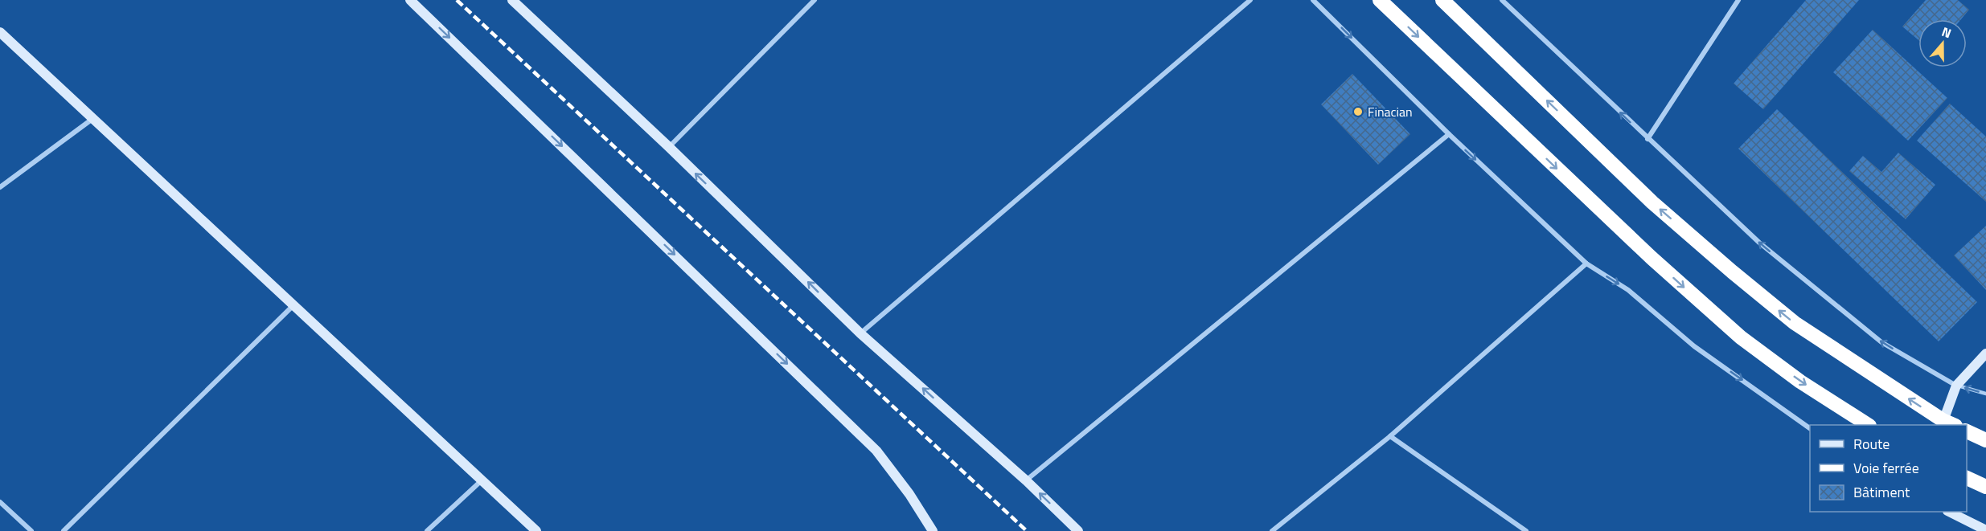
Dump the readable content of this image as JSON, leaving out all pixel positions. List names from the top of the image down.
{
  "places": ["Finacian"],
  "legend": ["Route", "Voie ferrée", "Bâtiment"],
  "north": "top"
}
